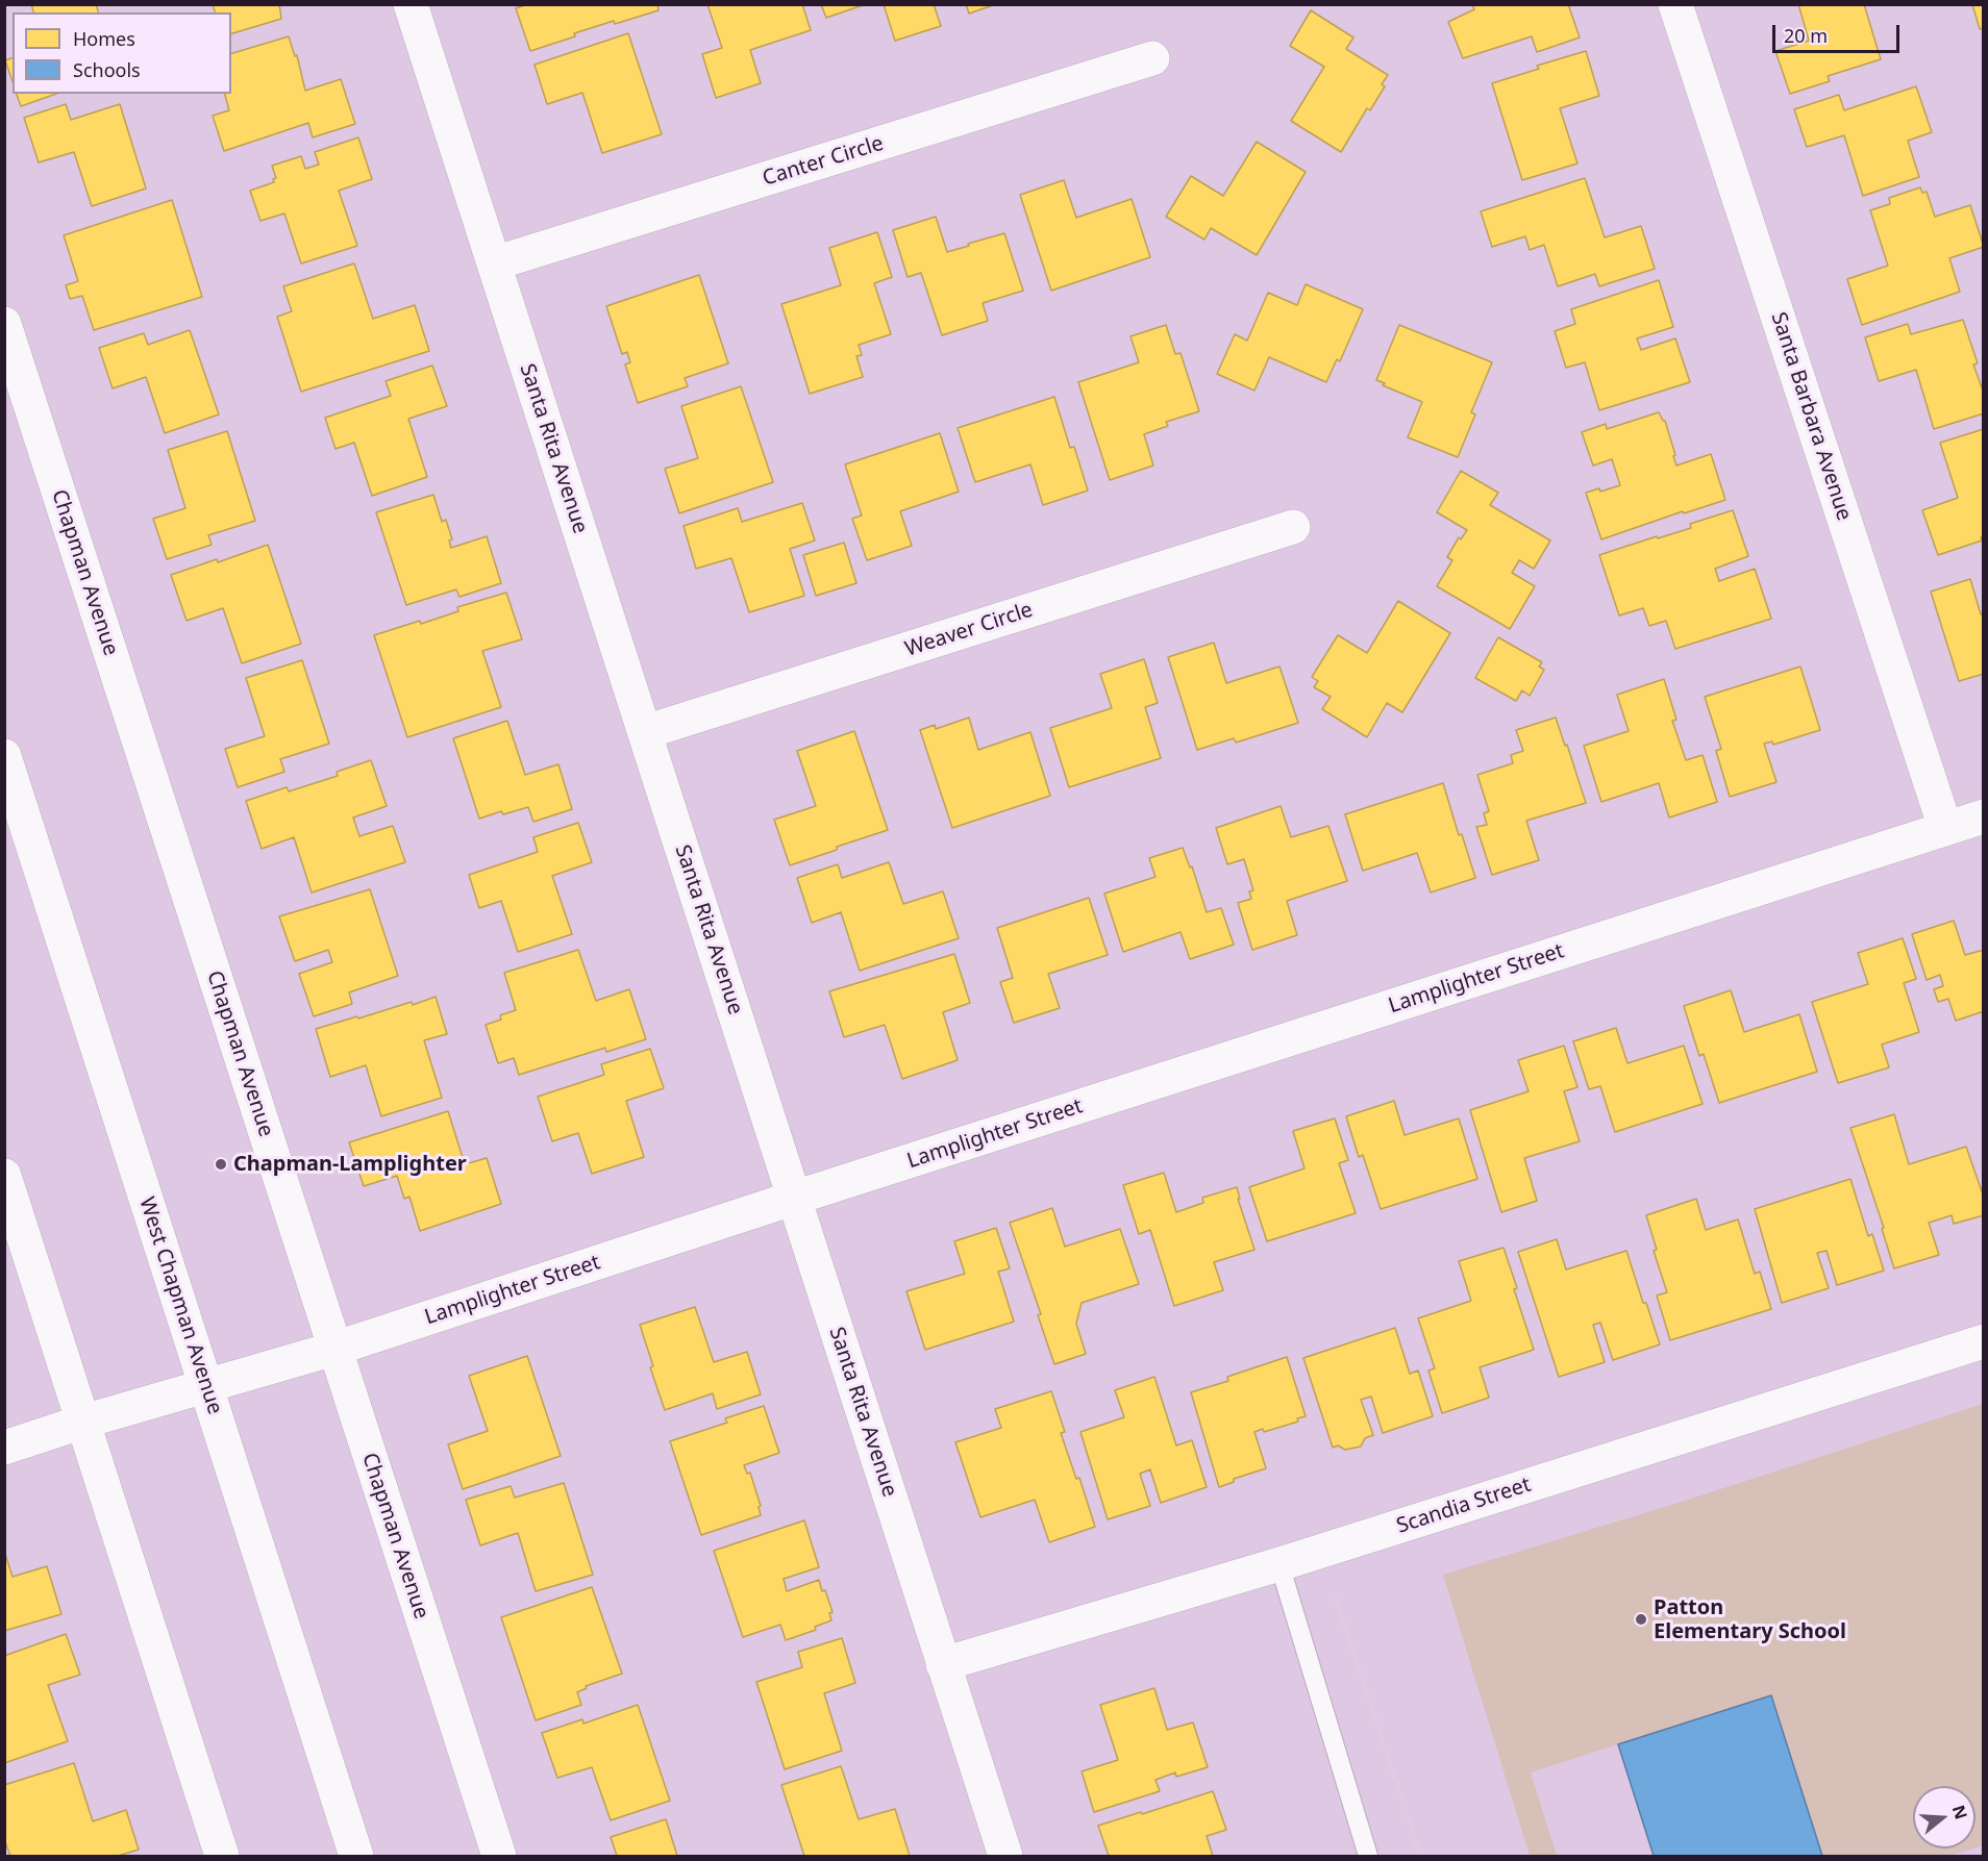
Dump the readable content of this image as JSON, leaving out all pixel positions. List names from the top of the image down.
{
  "streets": {
    "street": [
      "Canter Circle",
      "Santa Barbara Avenue",
      "Santa Rita Avenue",
      "Chapman Avenue",
      "Weaver Circle",
      "Lamplighter Street",
      "West Chapman Avenue",
      "Scandia Street"
    ]
  },
  "crossings": [
    ["Canter Circle", "Santa Rita Avenue"],
    ["Santa Barbara Avenue", "Lamplighter Street"],
    ["Santa Rita Avenue", "Weaver Circle"],
    ["Santa Rita Avenue", "Lamplighter Street"],
    ["Santa Rita Avenue", "Scandia Street"],
    ["Chapman Avenue", "Lamplighter Street"],
    ["Lamplighter Street", "West Chapman Avenue"]
  ],
  "places": ["Chapman-Lamplighter", "Patton Elementary School"],
  "legend": ["Homes", "Schools"],
  "scale_bar": "20 m",
  "north": "right"
}
